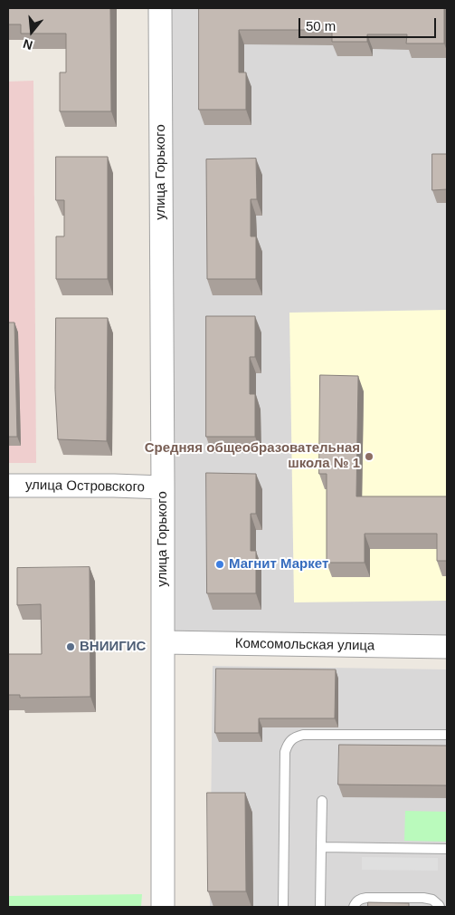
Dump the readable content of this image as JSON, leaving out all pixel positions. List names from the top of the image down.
{
  "streets": {
    "street": ["улица Горького", "улица Островского", "Комсомольская улица"]
  },
  "crossings": [
    ["улица Горького", "улица Островского"],
    ["улица Горького", "Комсомольская улица"]
  ],
  "places": ["Средняя общеобразовательная школа № 1", "Магнит Маркет", "ВНИИГИС"],
  "scale_bar": "50 m",
  "north": "bottom"
}
